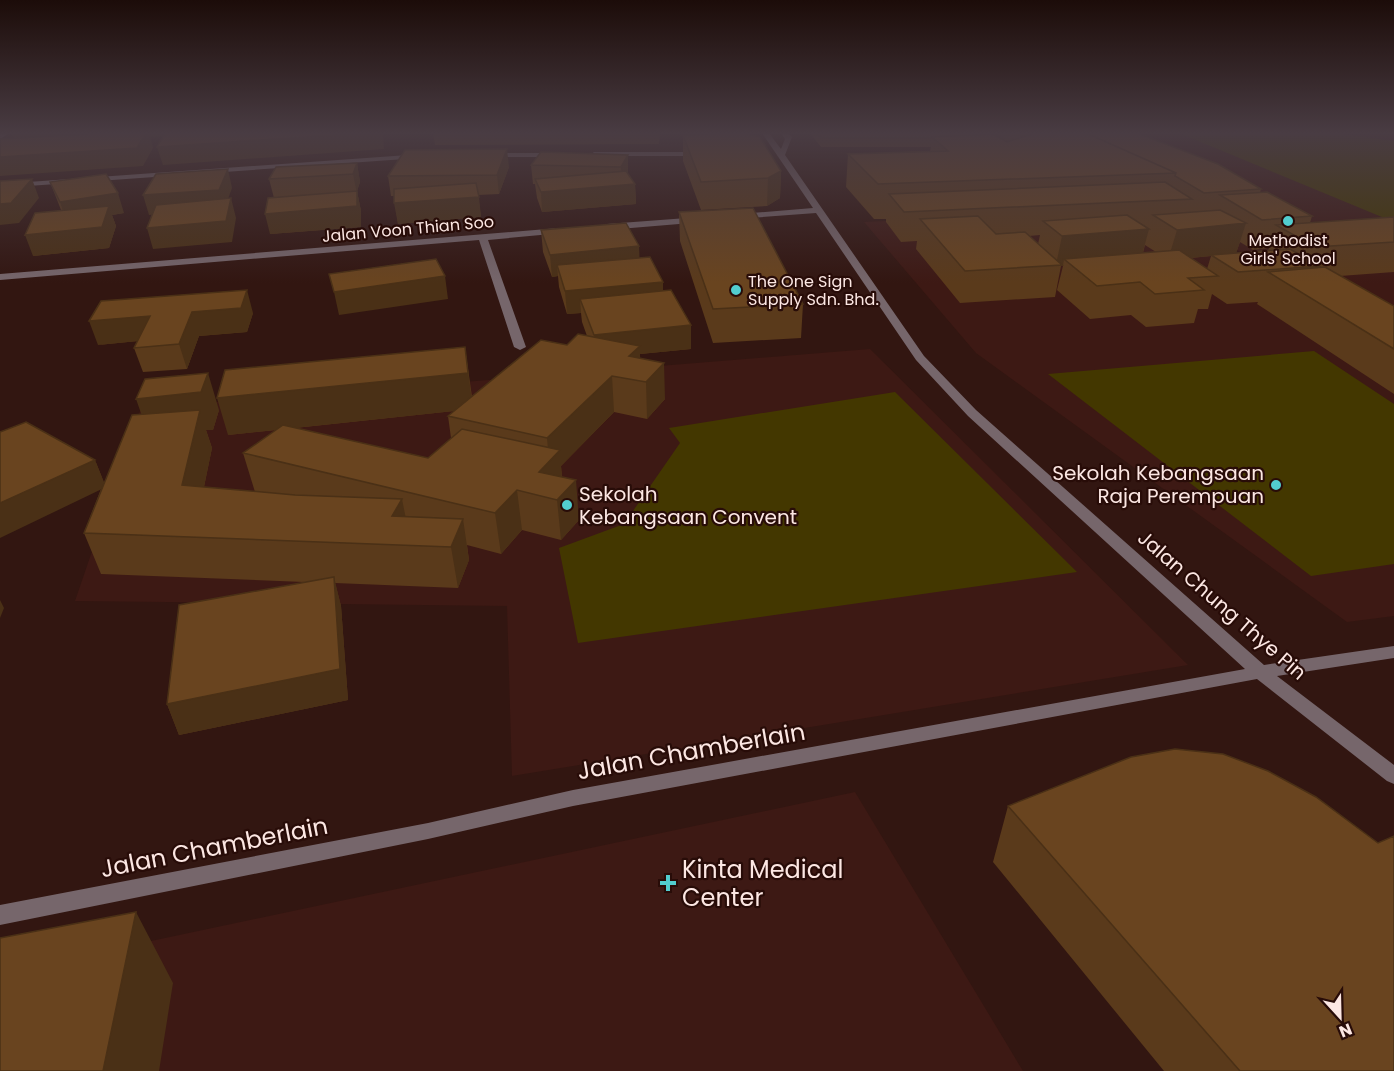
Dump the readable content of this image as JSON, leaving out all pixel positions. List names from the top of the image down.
{
  "streets": {
    "street": ["Jalan Voon Thian Soo", "Jalan Chung Thye Pin", "Jalan Chamberlain"]
  },
  "crossings": [
    ["Jalan Chung Thye Pin", "Jalan Chamberlain"]
  ],
  "places": {
    "other": [
      "Methodist Girls' School",
      "The One Sign Supply Sdn. Bhd.",
      "Sekolah Kebangsaan Raja Perempuan",
      "Sekolah Kebangsaan Convent"
    ],
    "health": ["Kinta Medical Center"]
  },
  "north": "bottom"
}
